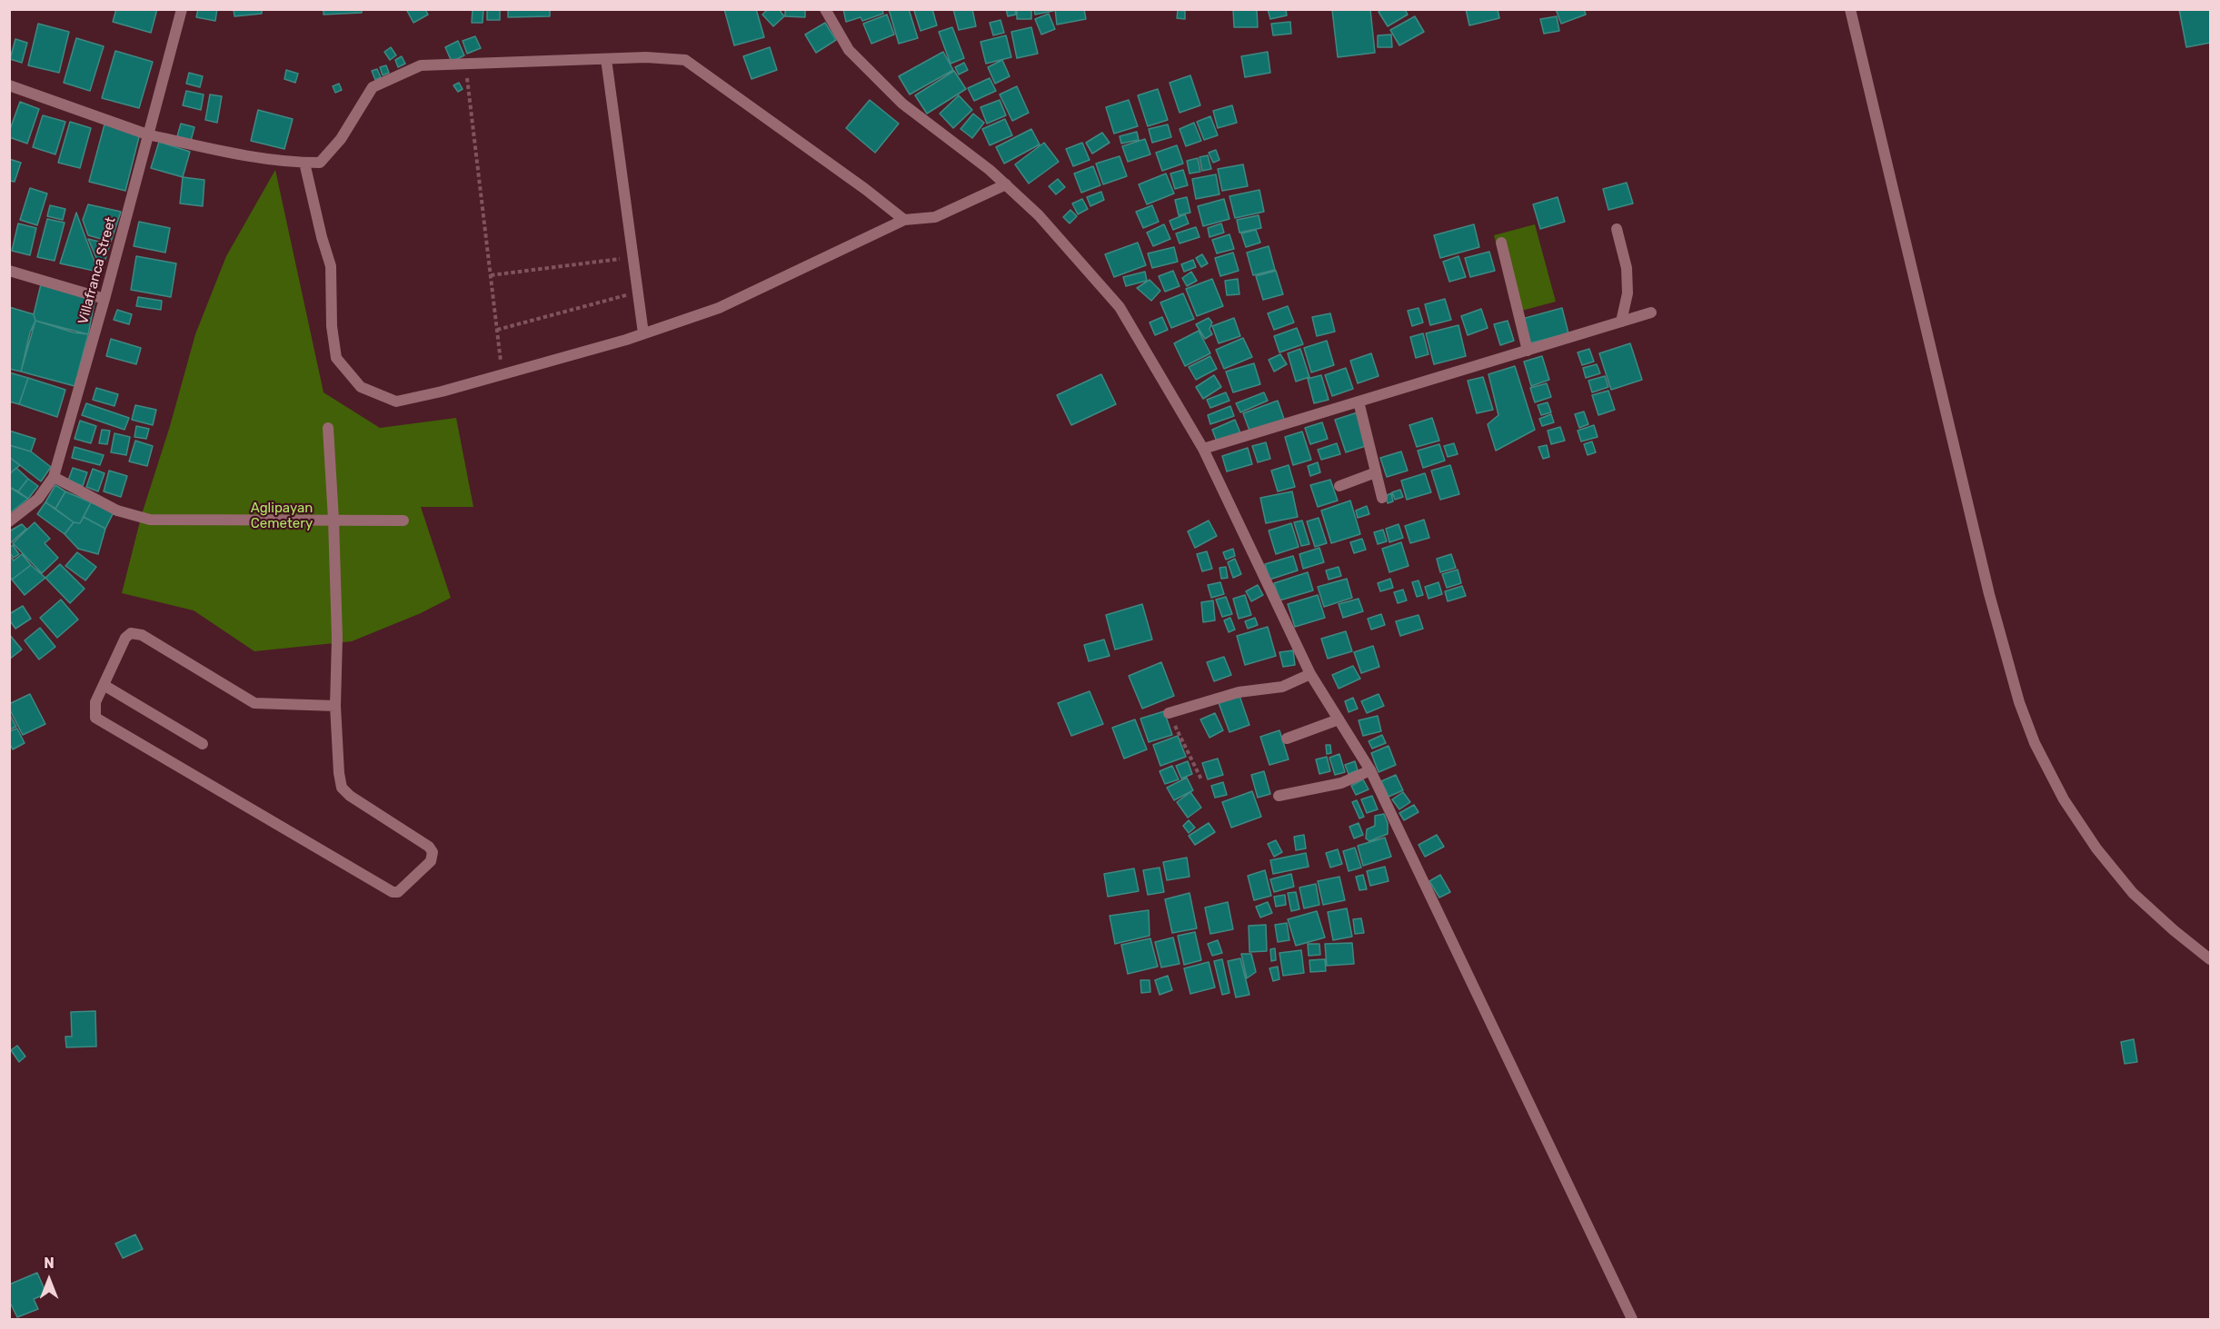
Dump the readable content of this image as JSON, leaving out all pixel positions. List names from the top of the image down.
{
  "streets": {
    "street": ["Villafranca Street"]
  },
  "parks": ["Aglipayan Cemetery"],
  "north": "top"
}
